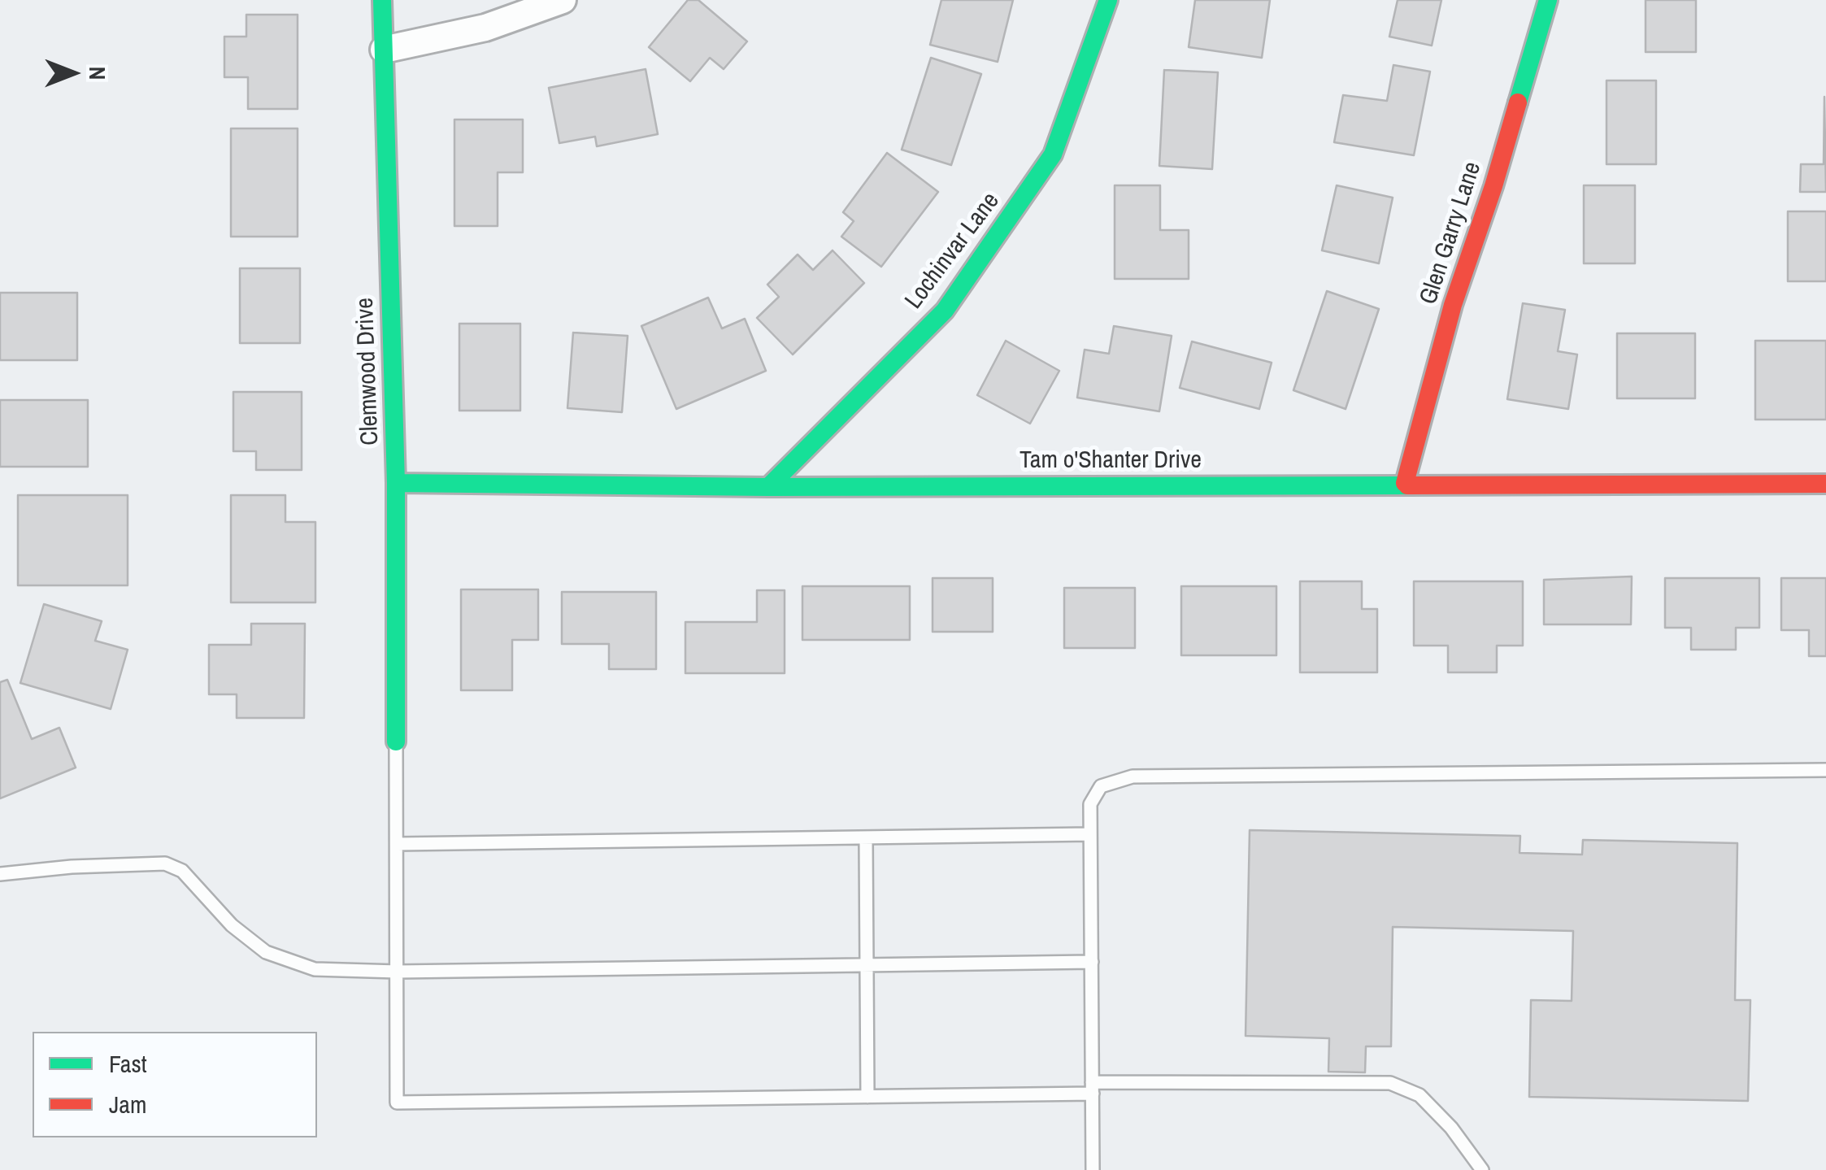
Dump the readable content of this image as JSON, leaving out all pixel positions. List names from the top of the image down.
{
  "streets": {
    "street": [
      "Glen Garry Lane",
      "Lochinvar Lane",
      "Clemwood Drive",
      "Tam o'Shanter Drive"
    ]
  },
  "crossings": [
    ["Glen Garry Lane", "Tam o'Shanter Drive"],
    ["Lochinvar Lane", "Tam o'Shanter Drive"],
    ["Clemwood Drive", "Tam o'Shanter Drive"]
  ],
  "legend": ["Fast", "Jam"],
  "north": "right"
}
